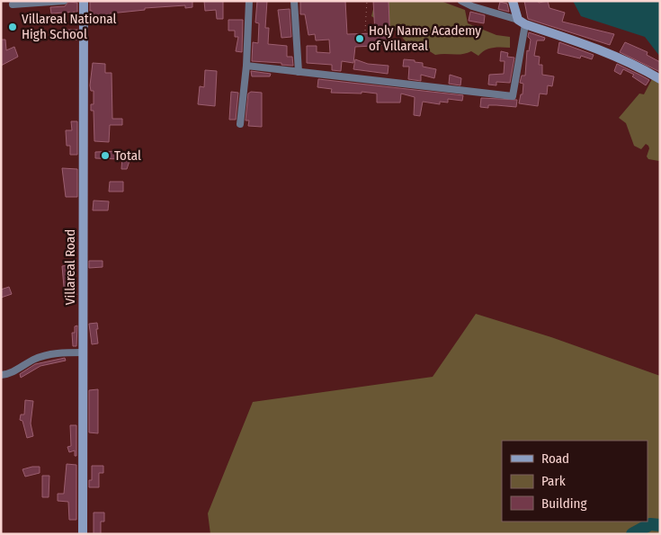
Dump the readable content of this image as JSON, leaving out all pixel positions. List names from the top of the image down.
{
  "streets": {
    "main road": ["Villareal Road"]
  },
  "places": ["Villareal National High School", "Holy Name Academy of Villareal", "Total"],
  "legend": ["Road", "Park", "Building"]
}
